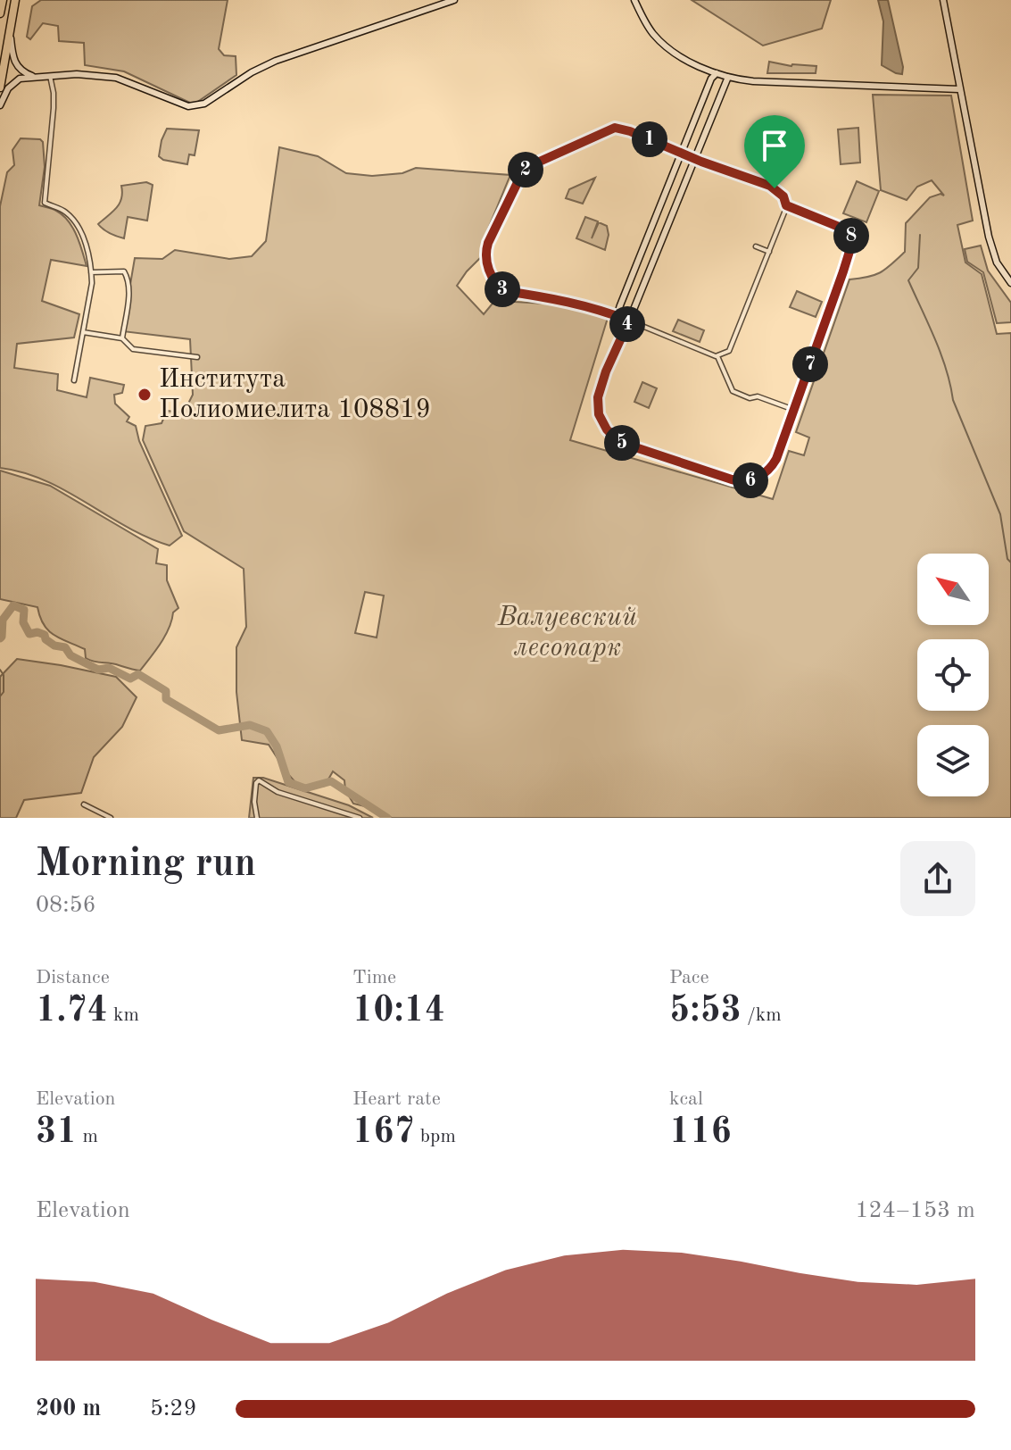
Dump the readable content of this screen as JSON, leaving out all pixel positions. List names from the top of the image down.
{
  "parks": ["Валуевский лесопарк"],
  "places": ["Института Полиомиелита 108819"],
  "north": "top left",
  "page": {
    "pins": [
      "1",
      "2",
      "8",
      "3",
      "4",
      "7",
      "5",
      "6"
    ],
    "heading": ["Morning run", "08:56"],
    "stats": [
      ["Distance", "1.74 km"],
      ["Time", "10:14"],
      ["Pace", "5:53 /km"],
      ["Elevation", "31 m"],
      ["Heart rate", "167 bpm"],
      ["kcal", "116"]
    ],
    "chart": ["Elevation", "124–153 m"],
    "list": [
      {
        "name": "200 m",
        "note": "5:29"
      }
    ]
  }
}
